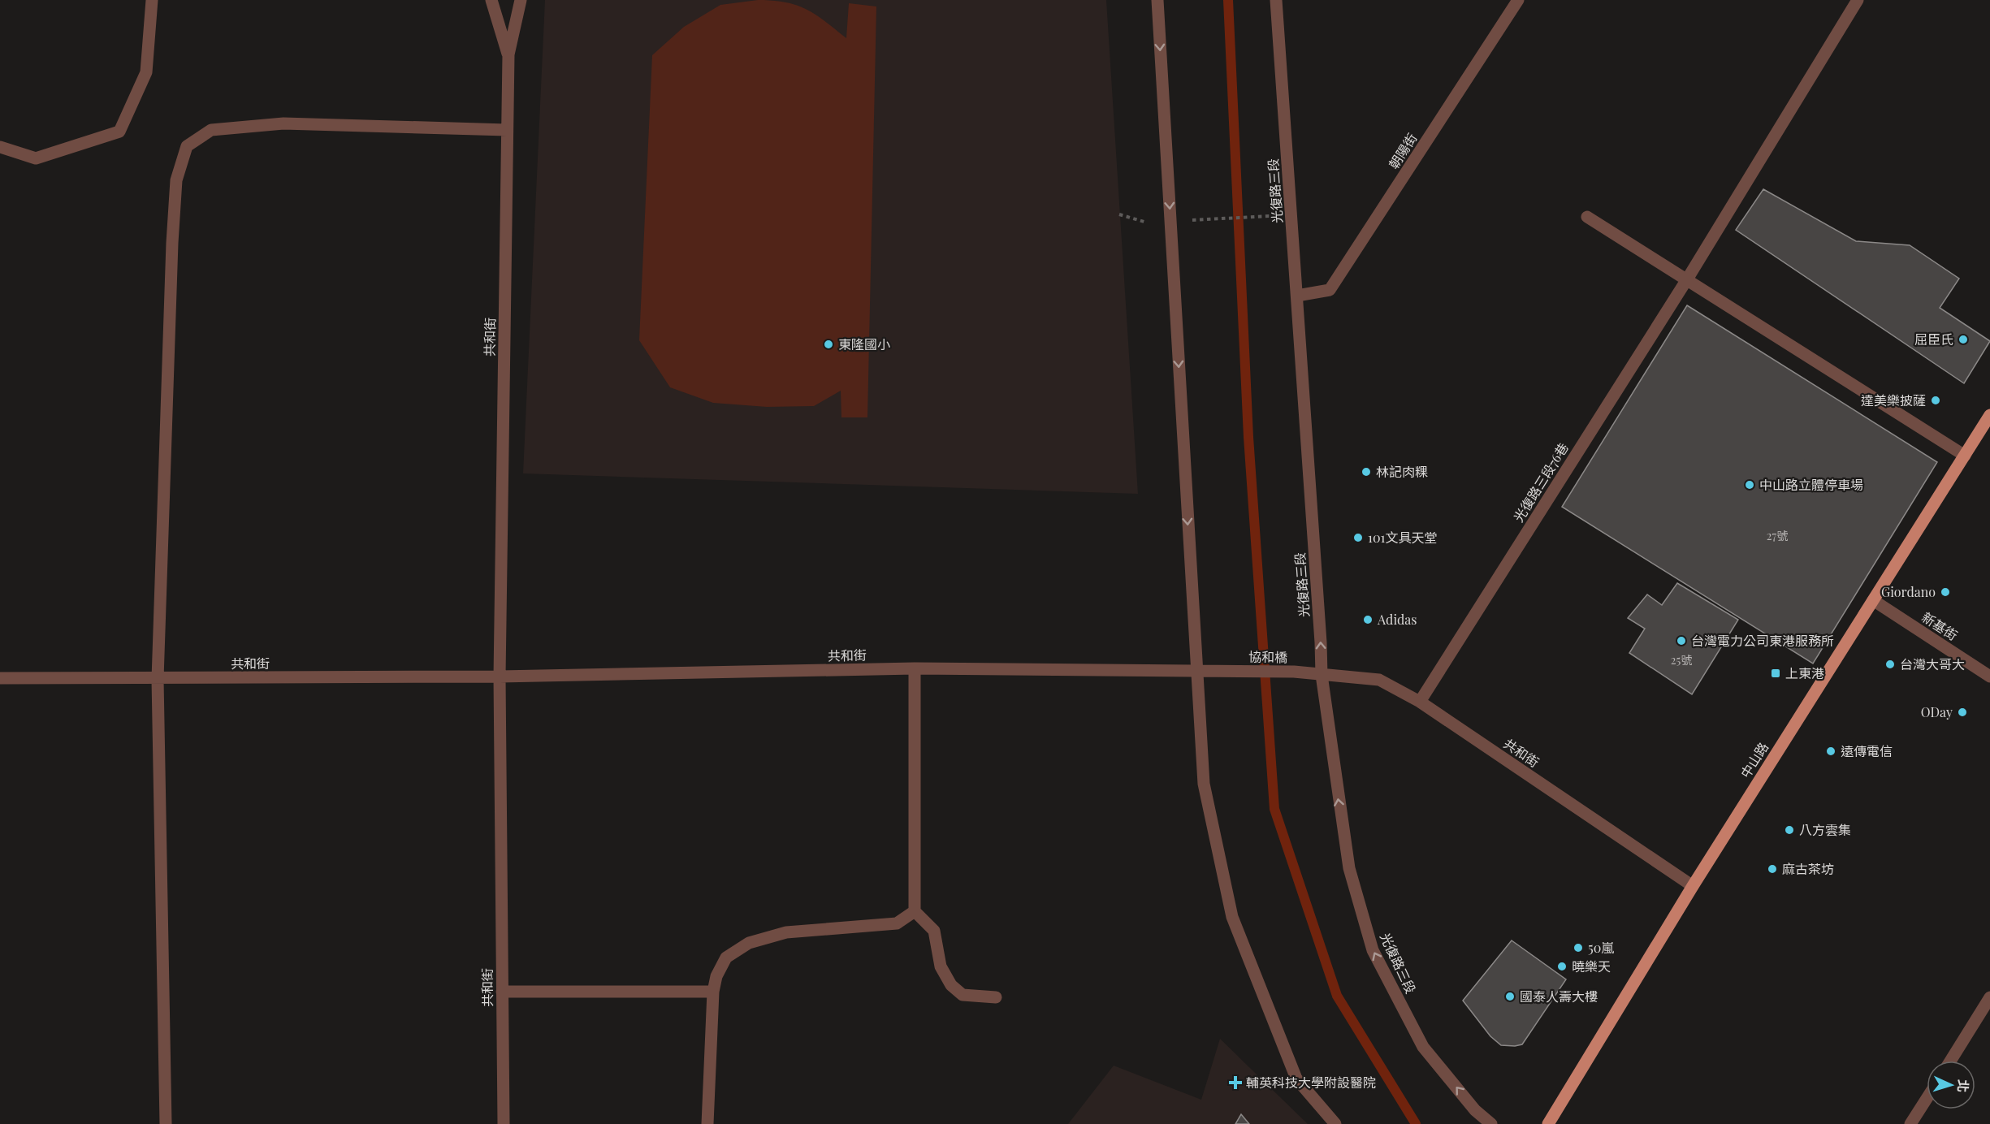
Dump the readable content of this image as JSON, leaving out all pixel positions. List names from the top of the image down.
{
  "streets": {
    "main road": ["中山路"],
    "street": [
      "朝陽街",
      "光復路三段",
      "共和街",
      "光復路三段76巷",
      "新基街",
      "協和橋"
    ]
  },
  "crossings": [
    ["朝陽街", "光復路三段"],
    ["光復路三段", "共和街"],
    ["光復路三段", "協和橋"],
    ["共和街", "光復路三段76巷"],
    ["共和街", "協和橋"],
    ["共和街", "中山路"],
    ["新基街", "中山路"]
  ],
  "one_way": ["光復路三段"],
  "places": {
    "other": [
      "屈臣氏",
      "東隆國小",
      "達美樂披薩",
      "林記肉粿",
      "中山路立體停車場",
      "101文具天堂",
      "Giordano",
      "Adidas",
      "台灣電力公司東港服務所",
      "台灣大哥大",
      "ODay",
      "遠傳電信",
      "八方雲集",
      "麻古茶坊",
      "50嵐",
      "曉樂天",
      "國泰人壽大樓"
    ],
    "transit": ["上東港"],
    "health": ["輔英科技大學附設醫院"]
  },
  "house_numbers": ["27號", "25號"],
  "north": "right"
}
